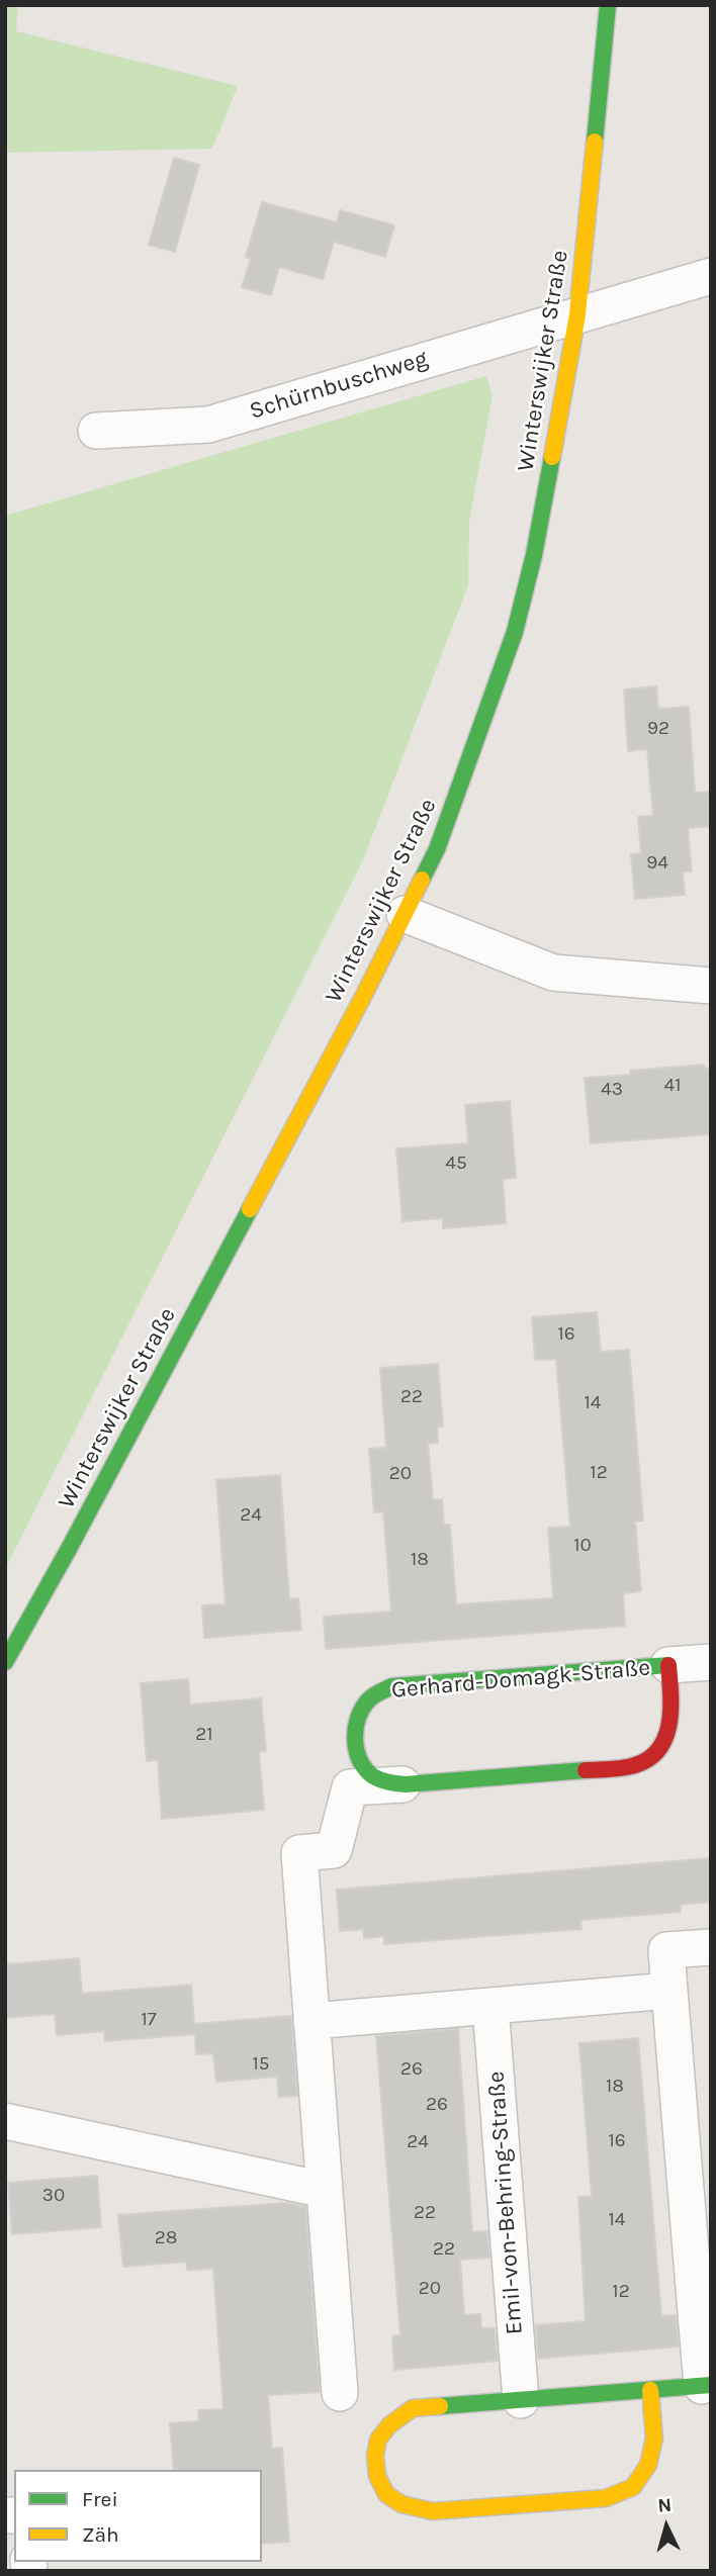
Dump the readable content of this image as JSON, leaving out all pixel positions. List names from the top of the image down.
{
  "streets": {
    "main road": ["Winterswijker Straße", "Gerhard-Domagk-Straße"],
    "street": ["Schürnbuschweg", "Emil-von-Behring-Straße"]
  },
  "crossings": [
    ["Winterswijker Straße", "Schürnbuschweg"]
  ],
  "house_numbers": [
    "92",
    "94",
    "41",
    "43",
    "45",
    "16",
    "22",
    "14",
    "12",
    "20",
    "24",
    "10",
    "18",
    "21",
    "17",
    "15",
    "26",
    "18",
    "26",
    "16",
    "24",
    "30",
    "22",
    "14",
    "28",
    "22",
    "20",
    "12"
  ],
  "legend": ["Frei", "Zäh"],
  "north": "top"
}
